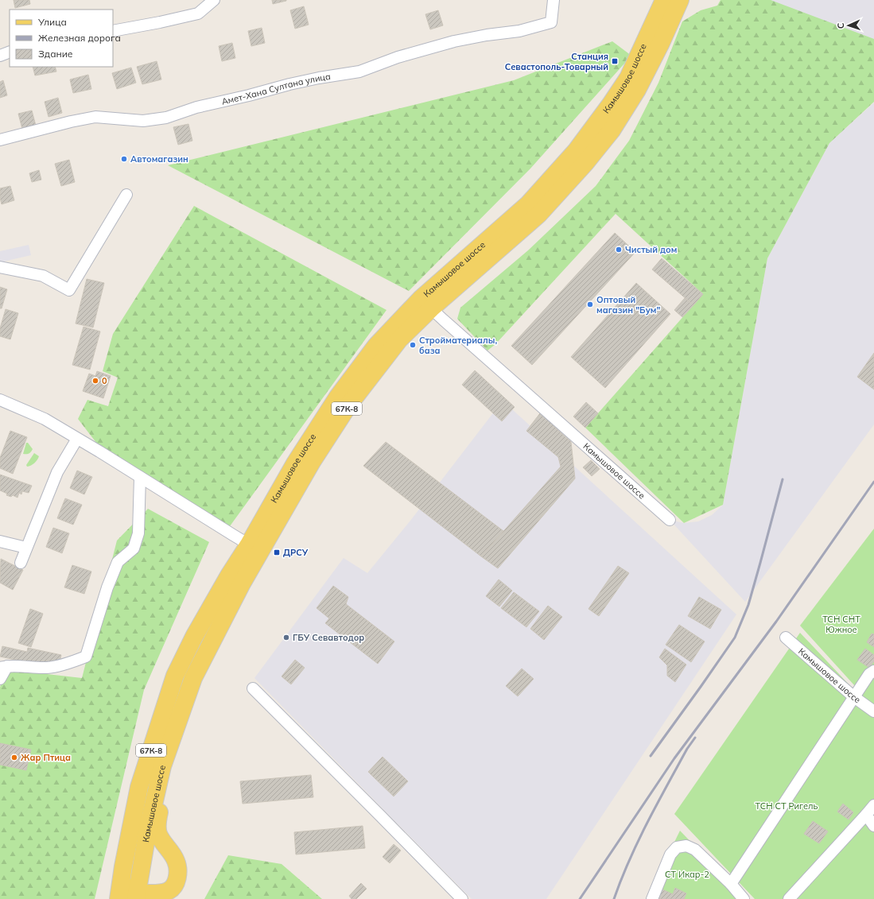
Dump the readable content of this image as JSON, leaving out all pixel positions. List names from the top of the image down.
{
  "streets": {
    "main road": ["Камышовое шоссе", "67К-8"],
    "street": ["Амет-Хана Султана улица"]
  },
  "parks": ["ТСН СНТ Южное", "ТСН СТ Ригель", "СТ Икар-2"],
  "places": {
    "transit": ["Станция Севастополь-Товарный", "ДРСУ"],
    "other": [
      "Автомагазин",
      "Чистый дом",
      "Оптовый магазин \"Бум\"",
      "Стройматериалы, база",
      "0",
      "ГБУ Севавтодор",
      "Жар Птица"
    ]
  },
  "legend": ["Улица", "Железная дорога", "Здание"],
  "north": "left"
}
